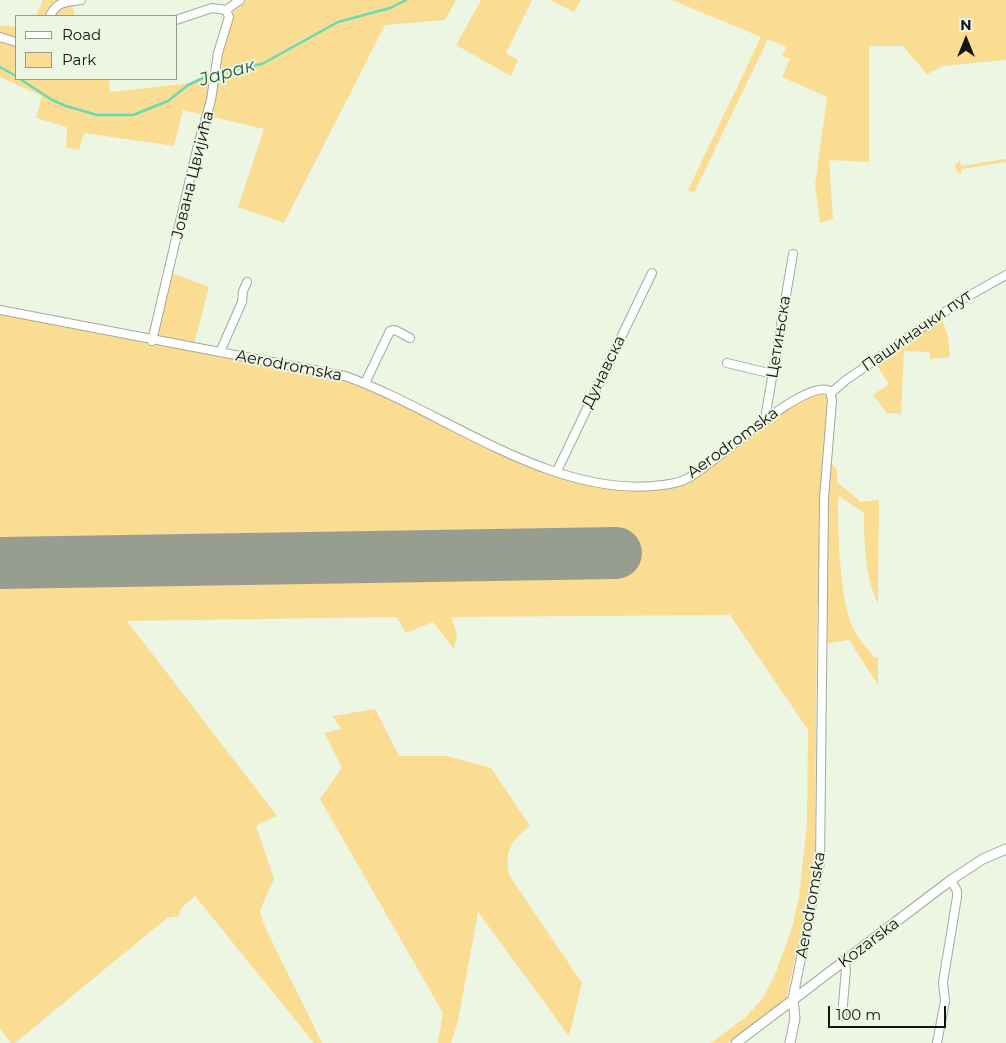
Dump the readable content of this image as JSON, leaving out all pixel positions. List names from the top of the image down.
{
  "streets": {
    "street": [
      "Јована Цвијића",
      "Пашиначки пут",
      "Цетињска",
      "Aerodromska",
      "Дунавска",
      "Kozarska"
    ]
  },
  "crossings": [
    ["Јована Цвијића", "Aerodromska"],
    ["Пашиначки пут", "Aerodromska"],
    ["Цетињска", "Aerodromska"],
    ["Aerodromska", "Дунавска"]
  ],
  "water": ["Јарак"],
  "legend": ["Road", "Park"],
  "scale_bar": "100 m",
  "north": "top"
}
